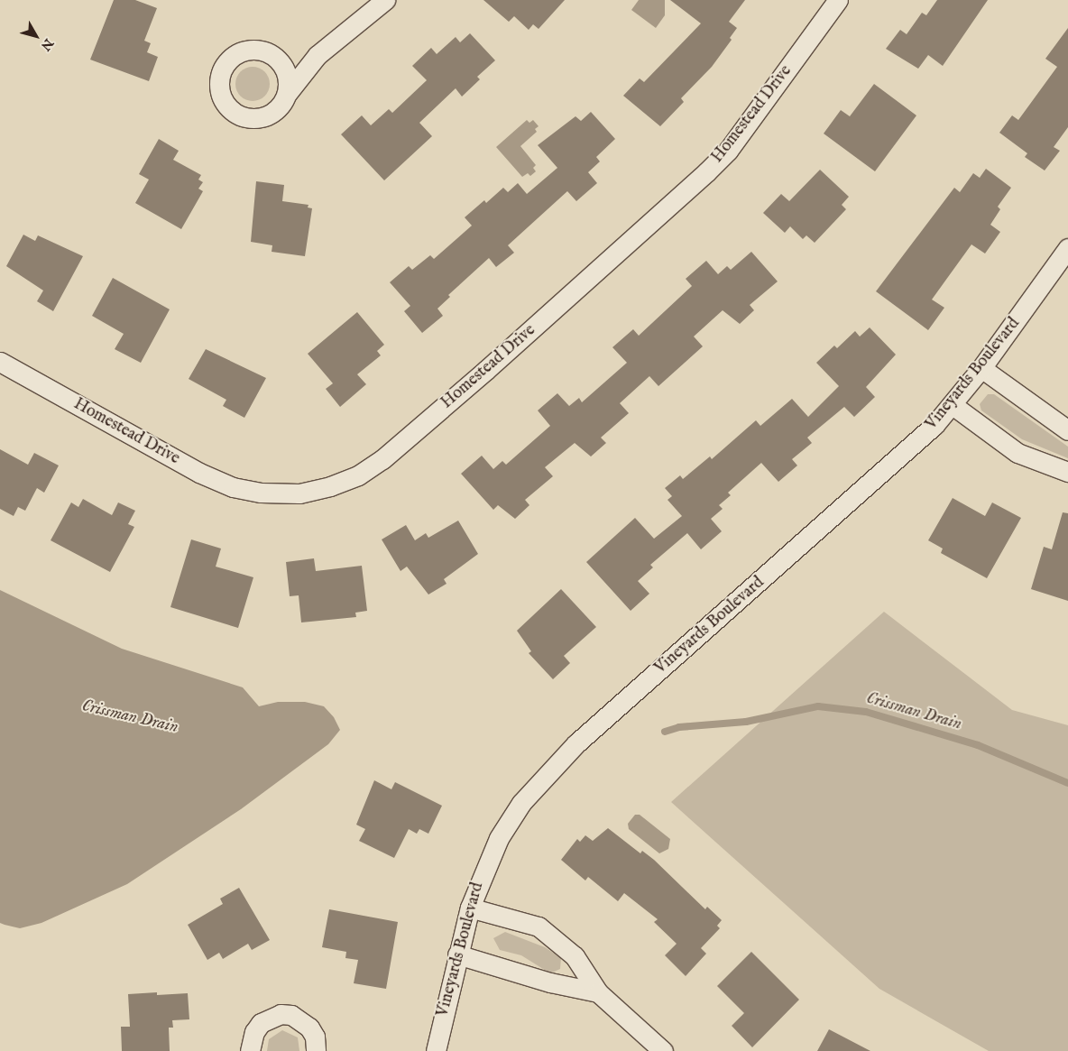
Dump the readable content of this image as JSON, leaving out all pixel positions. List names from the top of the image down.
{
  "streets": {
    "street": ["Homestead Drive", "Vineyards Boulevard"]
  },
  "water": ["Crissman Drain"],
  "north": "bottom right"
}
